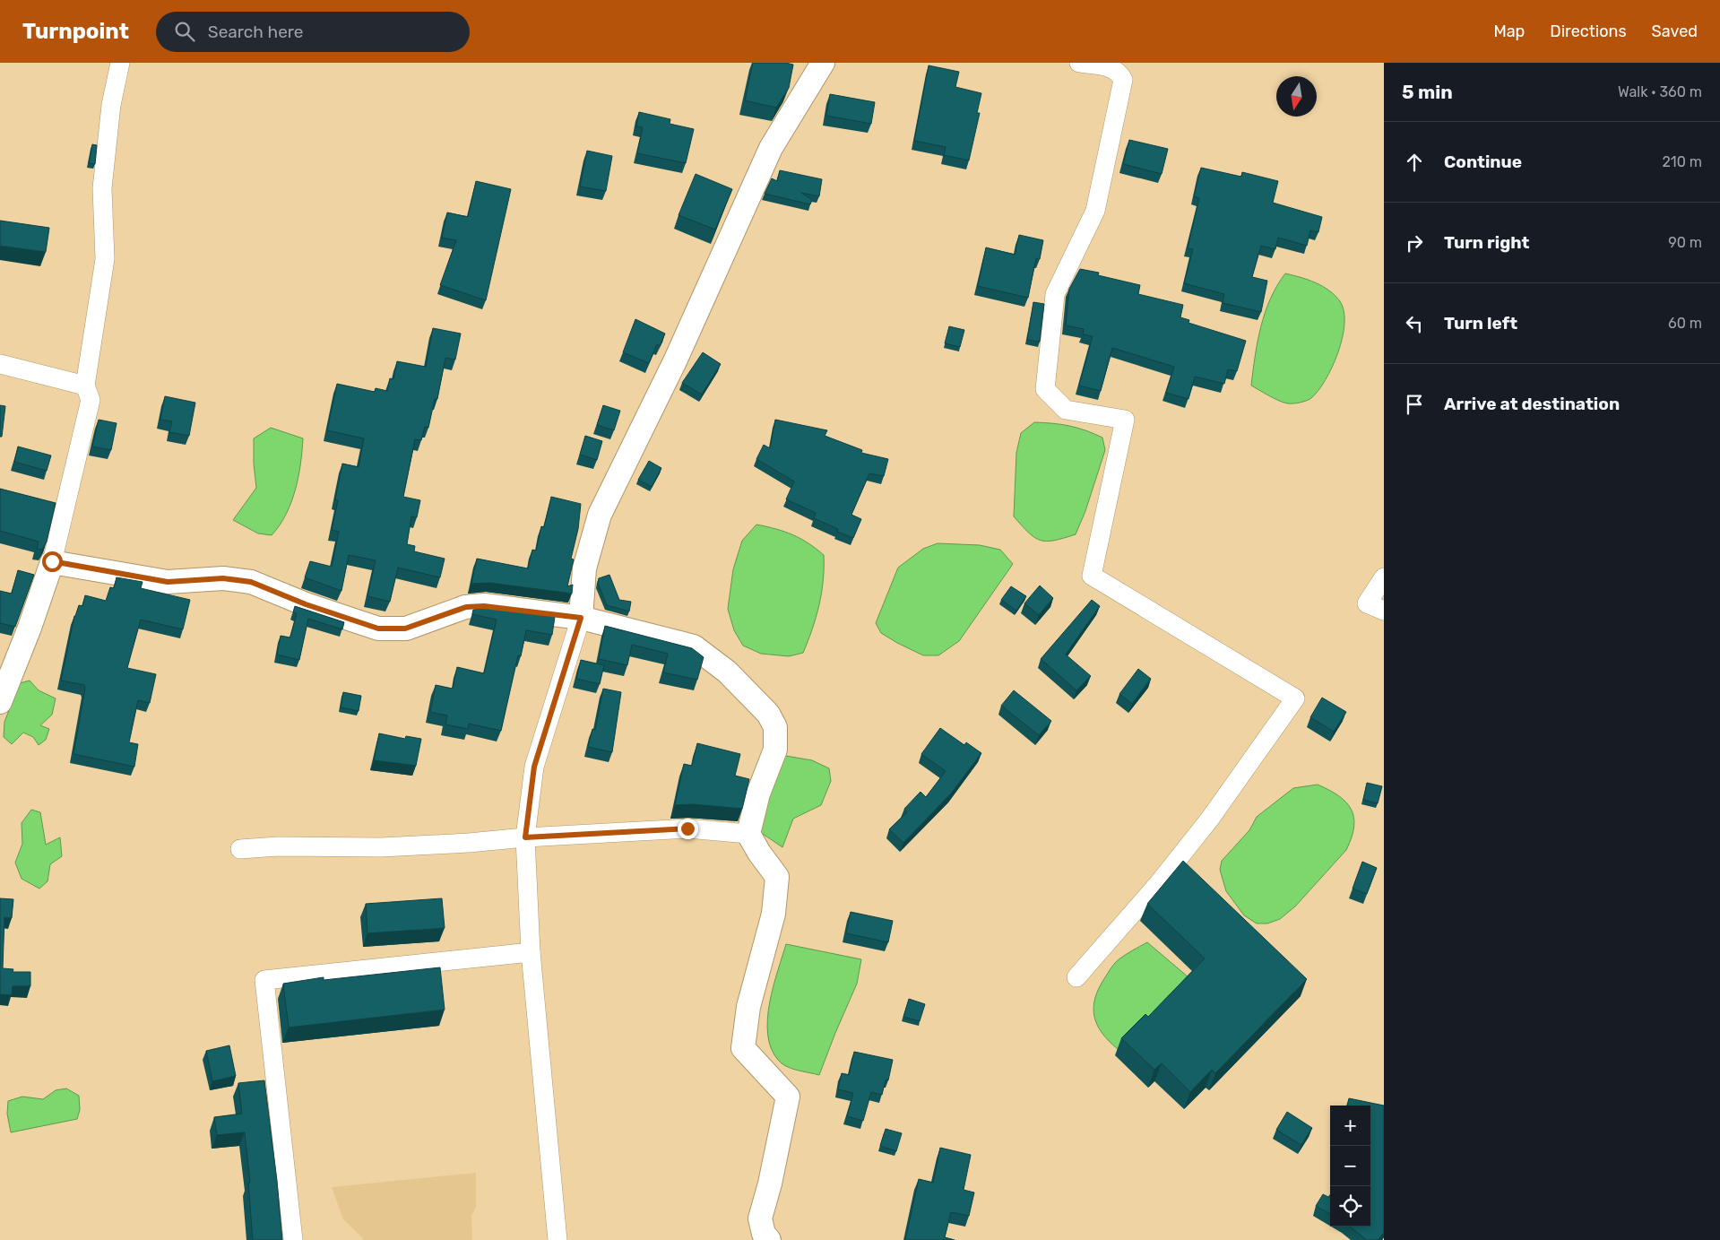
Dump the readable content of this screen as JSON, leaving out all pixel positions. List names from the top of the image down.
{
  "north": "bottom",
  "page": {
    "header": "Turnpoint",
    "search": "Search here",
    "nav": ["Map", "Directions", "Saved"],
    "heading": ["5 min", "Walk · 360 m"],
    "list": [
      ["Continue", "210 m"],
      ["Turn right", "90 m"],
      ["Turn left", "60 m"],
      "Arrive at destination"
    ],
    "map_buttons": ["+", "−"]
  }
}
